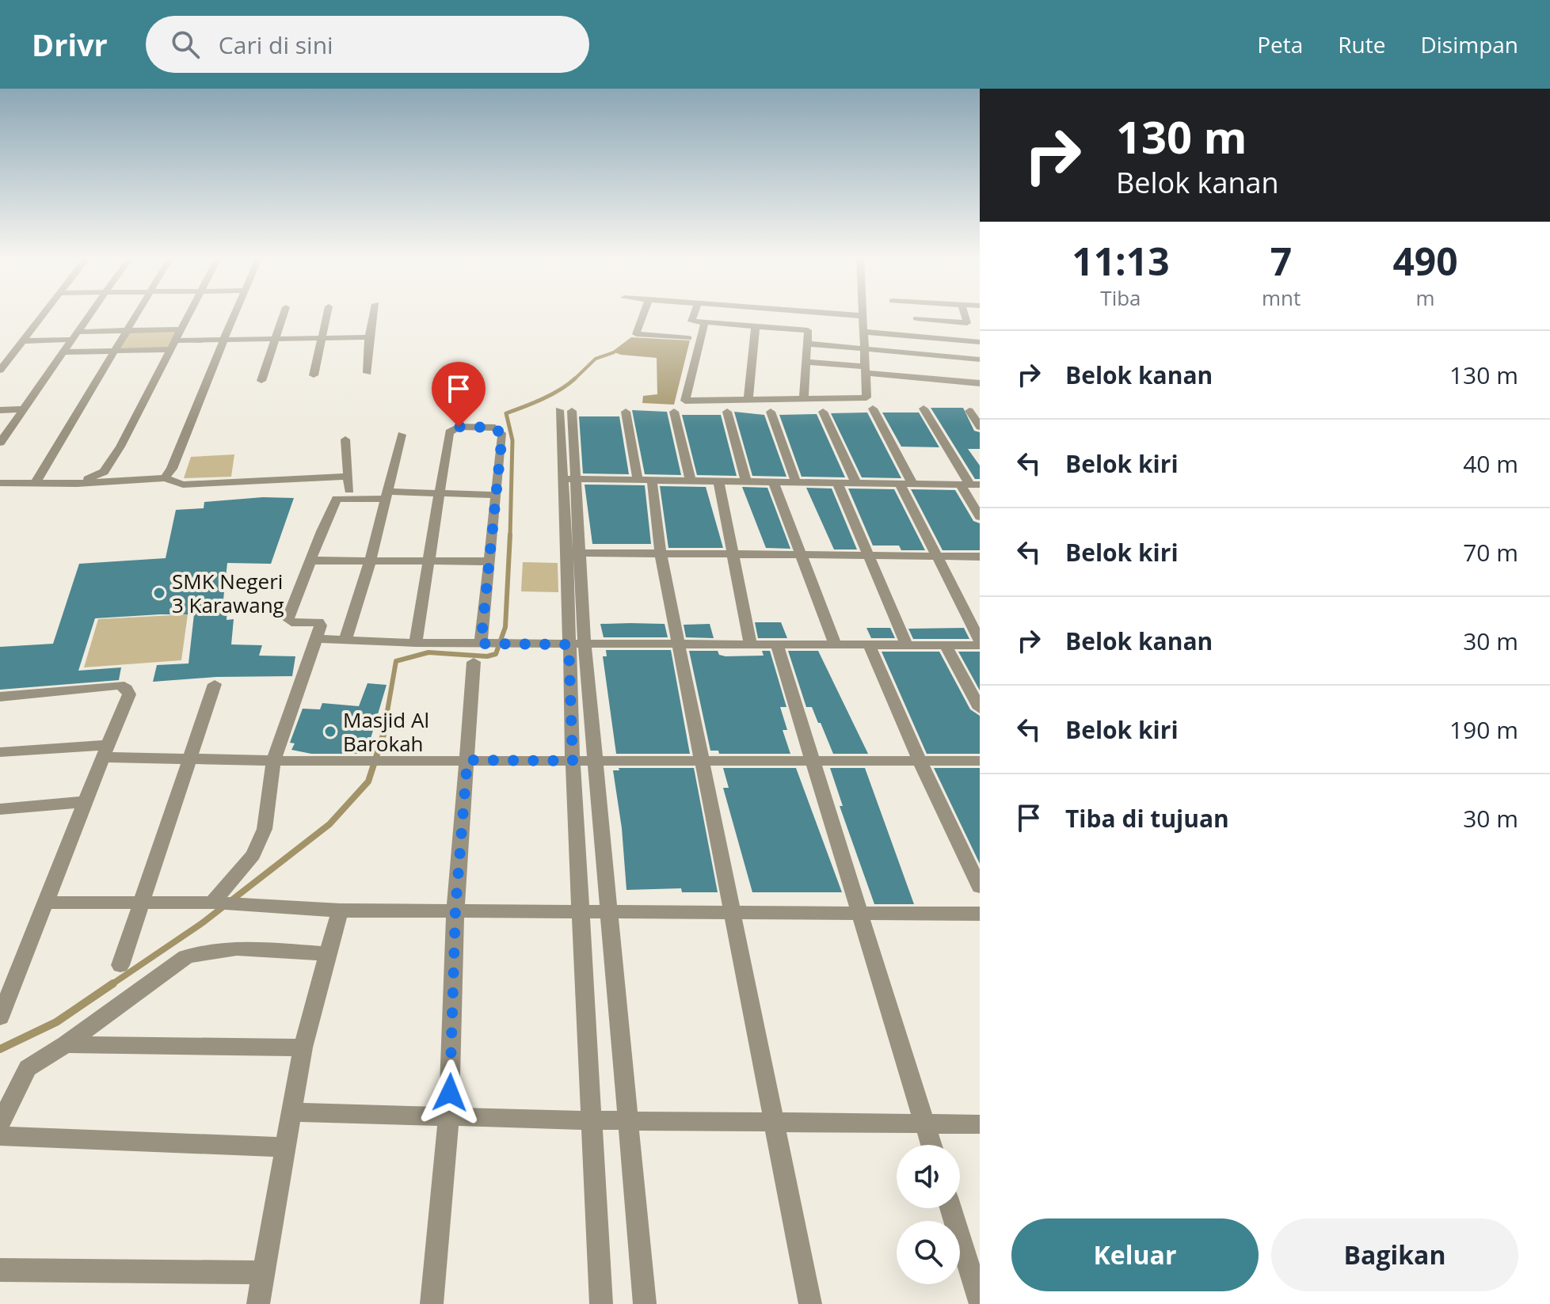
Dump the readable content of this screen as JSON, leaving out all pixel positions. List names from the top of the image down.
{
  "places": ["SMK Negeri 3 Karawang", "Masjid Al Barokah"],
  "page": {
    "header": "Drivr",
    "search": "Cari di sini",
    "nav": ["Peta", "Rute", "Disimpan"],
    "turn": ["130 m", "Belok kanan"],
    "eta": [
      "11:13",
      "Tiba",
      "7",
      "mnt",
      "490",
      "m"
    ],
    "list": [
      {
        "name": "Belok kanan",
        "value": "130 m"
      },
      {
        "name": "Belok kiri",
        "value": "40 m"
      },
      {
        "name": "Belok kiri",
        "value": "70 m"
      },
      {
        "name": "Belok kanan",
        "value": "30 m"
      },
      {
        "name": "Belok kiri",
        "value": "190 m"
      },
      {
        "name": "Tiba di tujuan",
        "value": "30 m"
      }
    ],
    "buttons": ["Keluar", "Bagikan"]
  }
}
